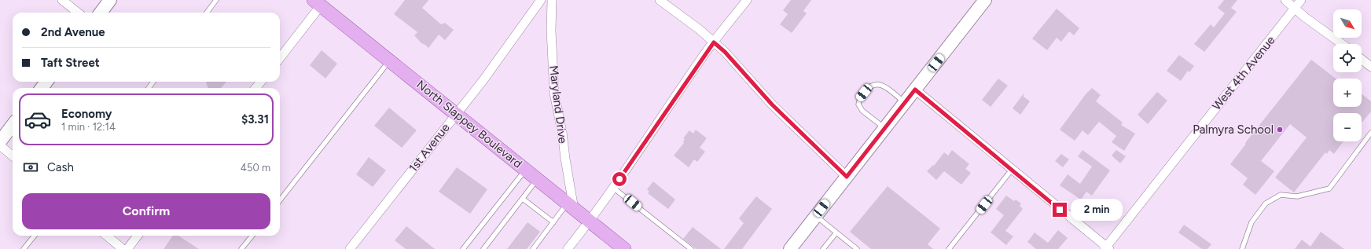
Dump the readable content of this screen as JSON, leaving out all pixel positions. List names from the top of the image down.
{
  "streets": {
    "main road": ["North Slappey Boulevard"],
    "street": ["West 4th Avenue", "Maryland Drive", "1st Avenue"]
  },
  "crossings": [
    ["Maryland Drive", "North Slappey Boulevard"],
    ["North Slappey Boulevard", "1st Avenue"]
  ],
  "places": ["Palmyra School"],
  "north": "bottom right",
  "page": {
    "map_buttons": ["+", "−"],
    "banner": ["2nd Avenue", "Taft Street"],
    "list": [
      {
        "name": "Economy",
        "note": "1 min · 12:14",
        "value": "$3.31"
      }
    ],
    "pay": ["Cash", "450 m"],
    "buttons": "Confirm",
    "bubble": "2 min"
  }
}
